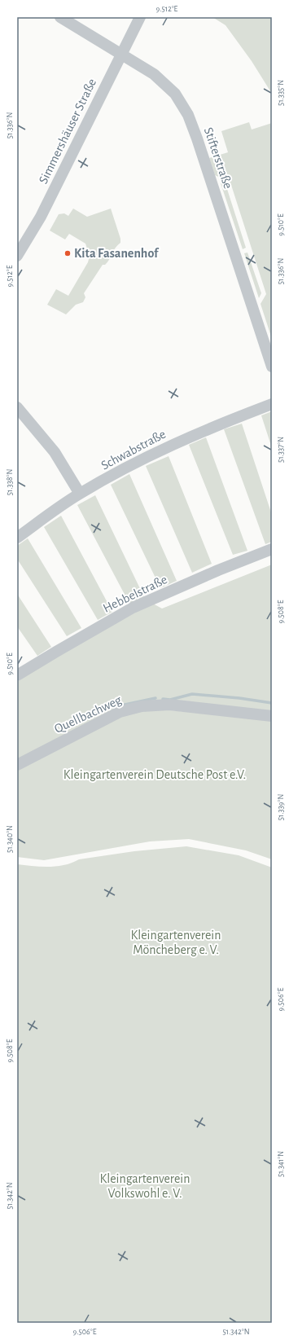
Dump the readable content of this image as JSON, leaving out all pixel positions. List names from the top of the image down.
{
  "streets": {
    "street": [
      "Simmershäuser Straße",
      "Stifterstraße",
      "Schwabstraße",
      "Hebbelstraße",
      "Quellbachweg"
    ]
  },
  "crossings": [
    ["Simmershäuser Straße", "Stifterstraße"]
  ],
  "parks": ["Kleingartenverein Deutsche Post e.V.", "Kleingartenverein Möncheberg e. V.", "Kleingartenverein Volkswohl e. V."],
  "places": ["Kita Fasanenhof"],
  "coordinates": [
    "9.512°E",
    "51.335°N",
    "51.336°N",
    "9.510°E",
    "51.337°N",
    "51.338°N",
    "9.508°E",
    "51.339°N",
    "51.340°N",
    "9.506°E",
    "51.341°N",
    "51.342°N"
  ]
}
